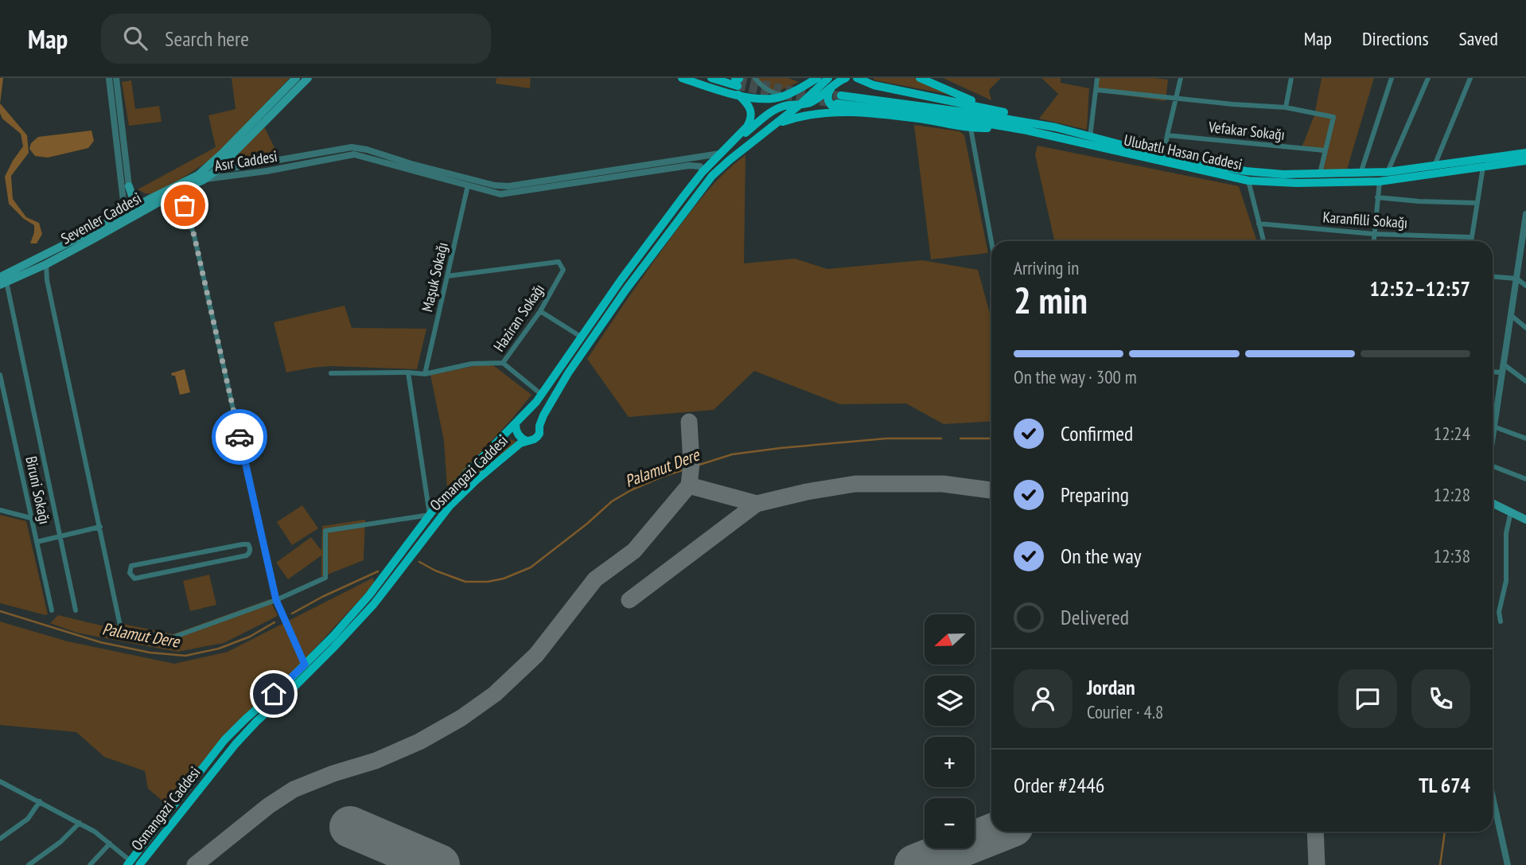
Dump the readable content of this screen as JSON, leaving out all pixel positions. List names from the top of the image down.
{
  "streets": {
    "main road": ["Ulubatlı Hasan Caddesi", "Sevenler Caddesi", "Osmangazi Caddesi"],
    "street": [
      "Vefakar Sokağı",
      "Asır Caddesi",
      "Karanfilli Sokağı",
      "Maşuk Sokağı",
      "Haziran Sokağı",
      "Biruni Sokağı"
    ]
  },
  "crossings": [
    ["Asır Caddesi", "Sevenler Caddesi"],
    ["Asır Caddesi", "Maşuk Sokağı"],
    ["Asır Caddesi", "Osmangazi Caddesi"],
    ["Maşuk Sokağı", "Haziran Sokağı"]
  ],
  "water": ["Palamut Dere"],
  "north": "left",
  "page": {
    "header": "Map",
    "search": "Search here",
    "nav": ["Map", "Directions", "Saved"],
    "heading": ["2 min", "Arriving in", "12:52–12:57"],
    "panel": [
      "Jordan",
      "Courier · 4.8",
      "Order #2446",
      "TL 674"
    ],
    "bar": "On the way · 300 m",
    "list": [
      ["Confirmed", "12:24"],
      ["Preparing", "12:28"],
      ["On the way", "12:38"],
      "Delivered"
    ],
    "map_buttons": ["+", "−"]
  }
}
